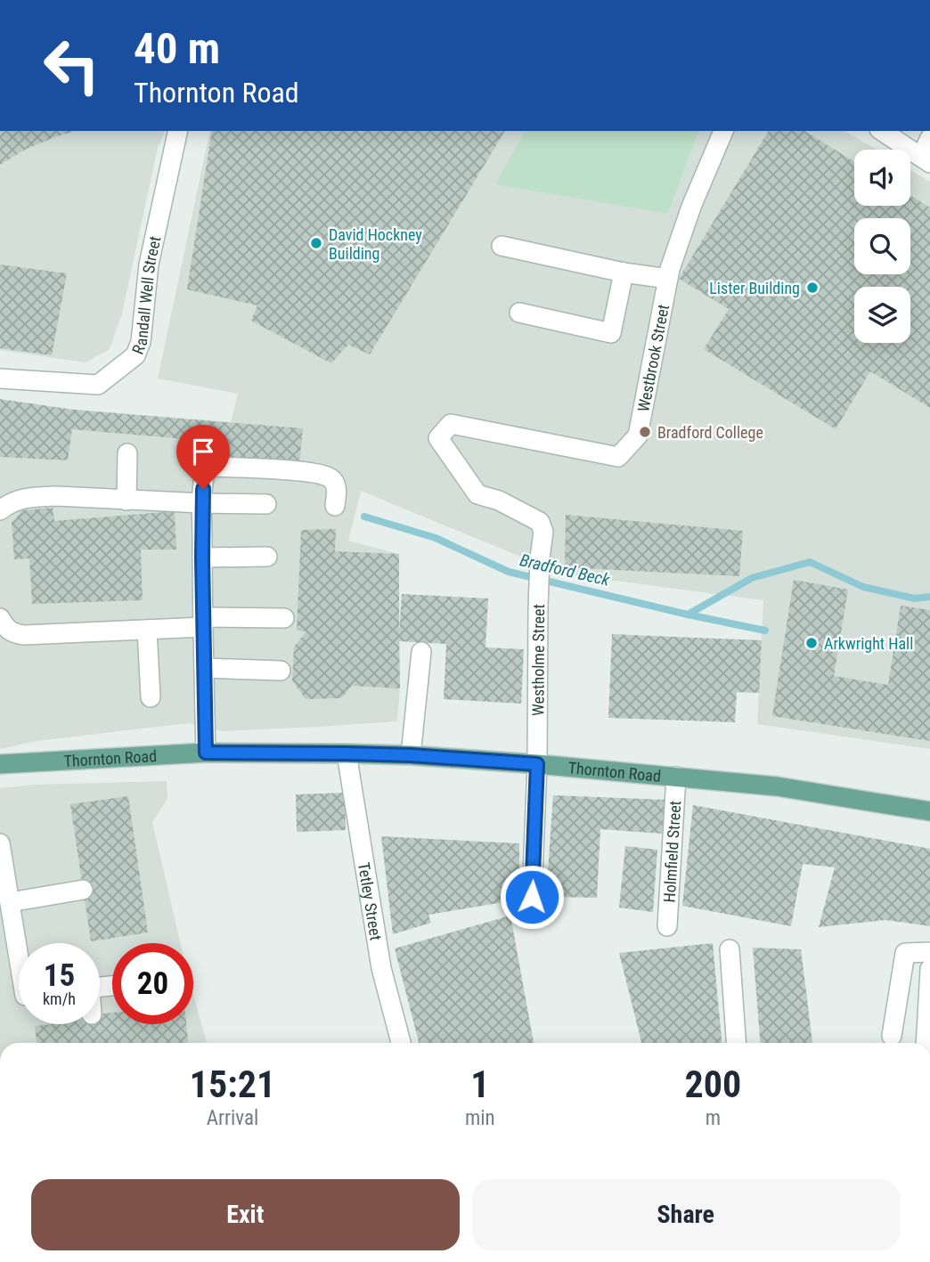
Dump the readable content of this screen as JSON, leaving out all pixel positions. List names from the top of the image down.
{
  "streets": {
    "main road": ["Thornton Road"],
    "street": [
      "Randall Well Street",
      "Westbrook Street",
      "Westholme Street",
      "Holmfield Street",
      "Tetley Street"
    ]
  },
  "crossings": [
    ["Westbrook Street", "Westholme Street"],
    ["Westholme Street", "Thornton Road"],
    ["Thornton Road", "Holmfield Street"],
    ["Thornton Road", "Tetley Street"]
  ],
  "water": ["Bradford Beck"],
  "places": [
    "David Hockney Building",
    "Lister Building",
    "Bradford College",
    "Arkwright Hall"
  ],
  "page": {
    "turn": ["40 m", "Thornton Road"],
    "speed": "15 km/h",
    "limit": "20",
    "eta": [
      "15:21",
      "Arrival",
      "1",
      "min",
      "200",
      "m"
    ],
    "buttons": ["Exit", "Share"]
  }
}
